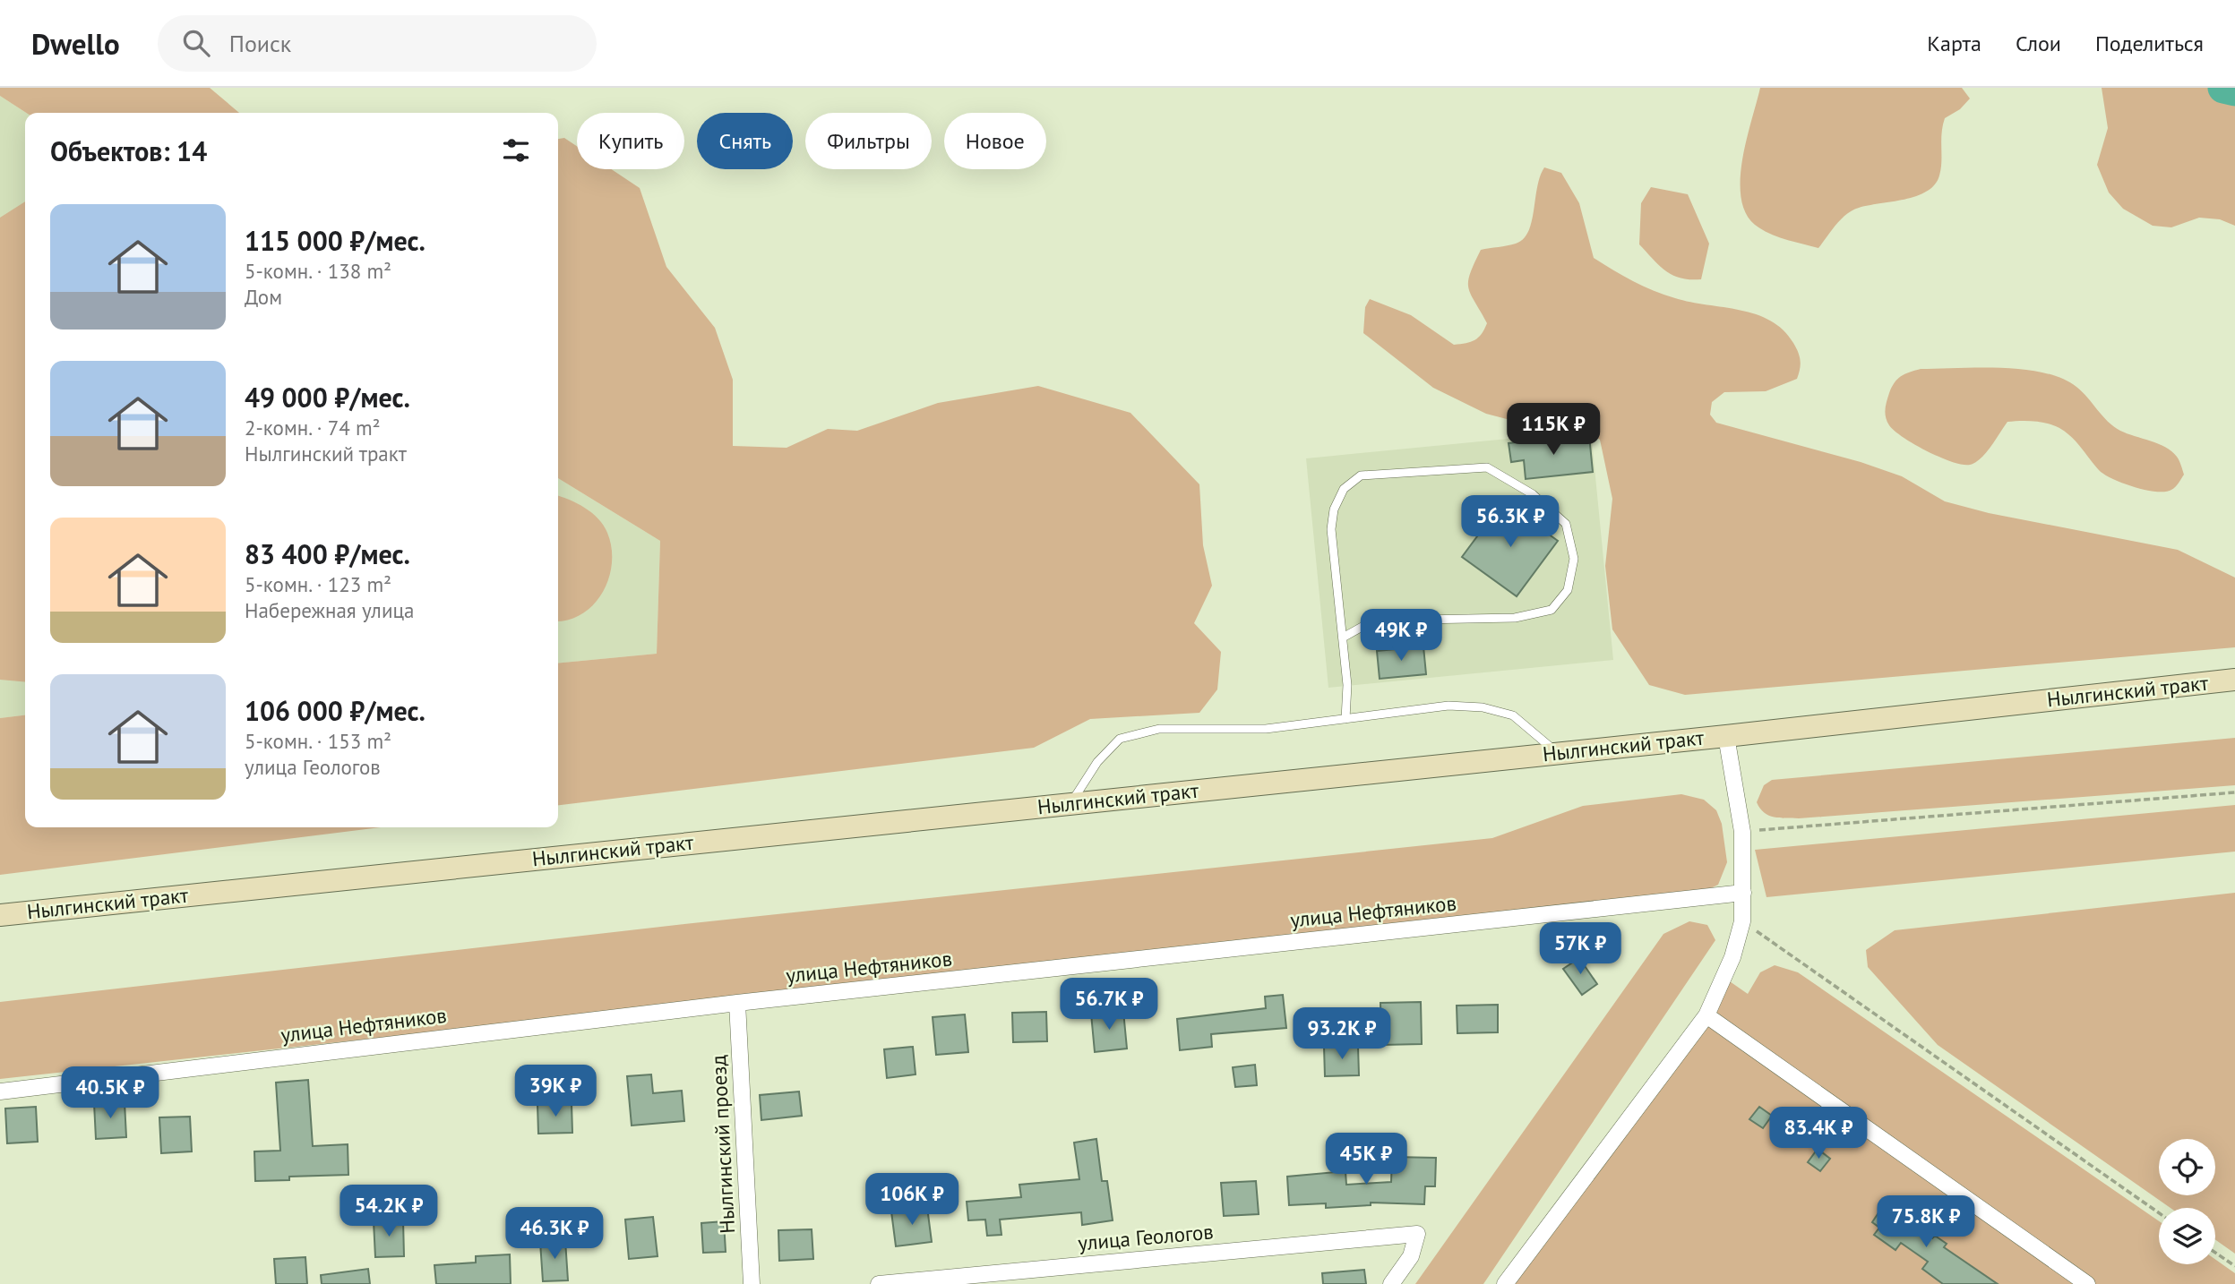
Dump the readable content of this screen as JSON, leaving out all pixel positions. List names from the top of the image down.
{
  "streets": {
    "main road": ["Нылгинский тракт"],
    "street": ["улица Нефтяников", "Нылгинский проезд", "улица Геологов"]
  },
  "crossings": [
    ["улица Нефтяников", "Нылгинский проезд"]
  ],
  "page": {
    "header": "Dwello",
    "search": "Поиск",
    "nav": ["Карта", "Слои", "Поделиться"],
    "chip": [
      "Купить",
      "Снять",
      "Фильтры",
      "Новое"
    ],
    "heading": "Объектов: 14",
    "list": [
      {
        "name": "115 000 ₽/мес.",
        "note": "5-комн. · 138 m² · Дом"
      },
      {
        "name": "49 000 ₽/мес.",
        "note": "2-комн. · 74 m² · Нылгинский тракт"
      },
      {
        "name": "83 400 ₽/мес.",
        "note": "5-комн. · 123 m² · Набережная улица"
      },
      {
        "name": "106 000 ₽/мес.",
        "note": "5-комн. · 153 m² · улица Геологов"
      }
    ],
    "price": [
      "115K ₽",
      "56.3K ₽",
      "49K ₽",
      "57K ₽",
      "56.7K ₽",
      "93.2K ₽",
      "39K ₽",
      "40.5K ₽",
      "83.4K ₽",
      "45K ₽",
      "106K ₽",
      "54.2K ₽",
      "75.8K ₽",
      "46.3K ₽"
    ]
  }
}
